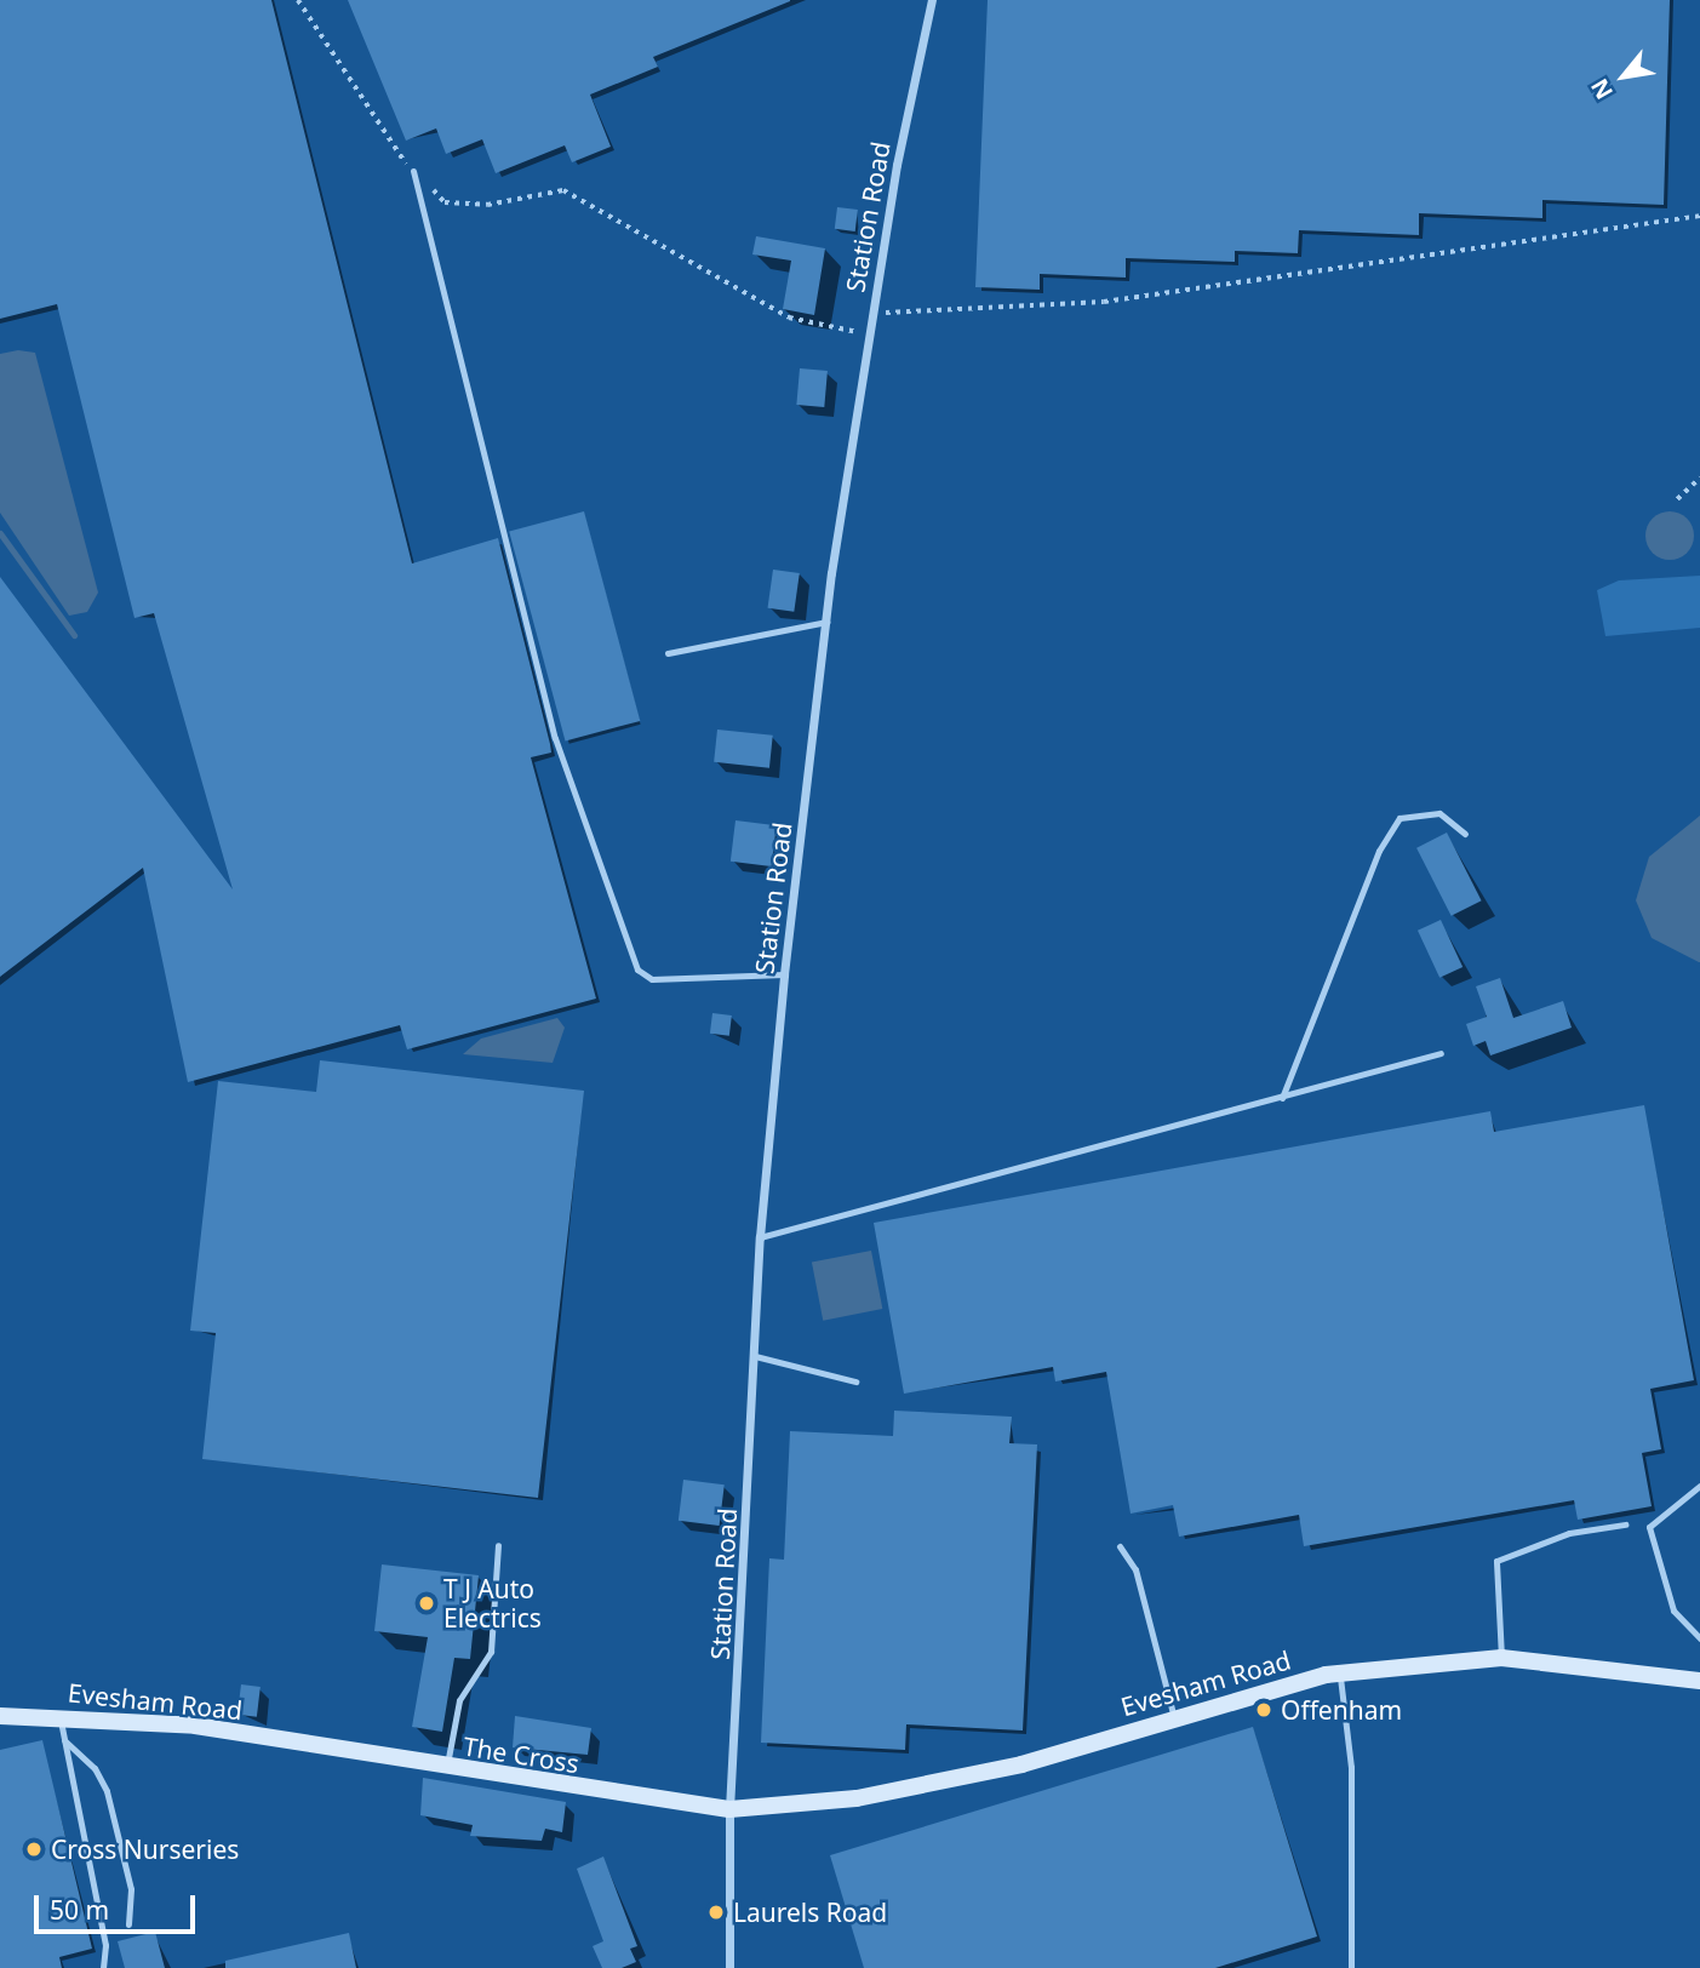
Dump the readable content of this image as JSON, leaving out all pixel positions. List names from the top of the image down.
{
  "streets": {
    "main road": ["Evesham Road", "The Cross"],
    "street": ["Station Road"]
  },
  "crossings": [
    ["Station Road", "Evesham Road"],
    ["Station Road", "The Cross"],
    ["Evesham Road", "The Cross"]
  ],
  "places": [
    "T J Auto Electrics",
    "Offenham",
    "Cross Nurseries",
    "Laurels Road"
  ],
  "scale_bar": "50 m",
  "north": "bottom left"
}
